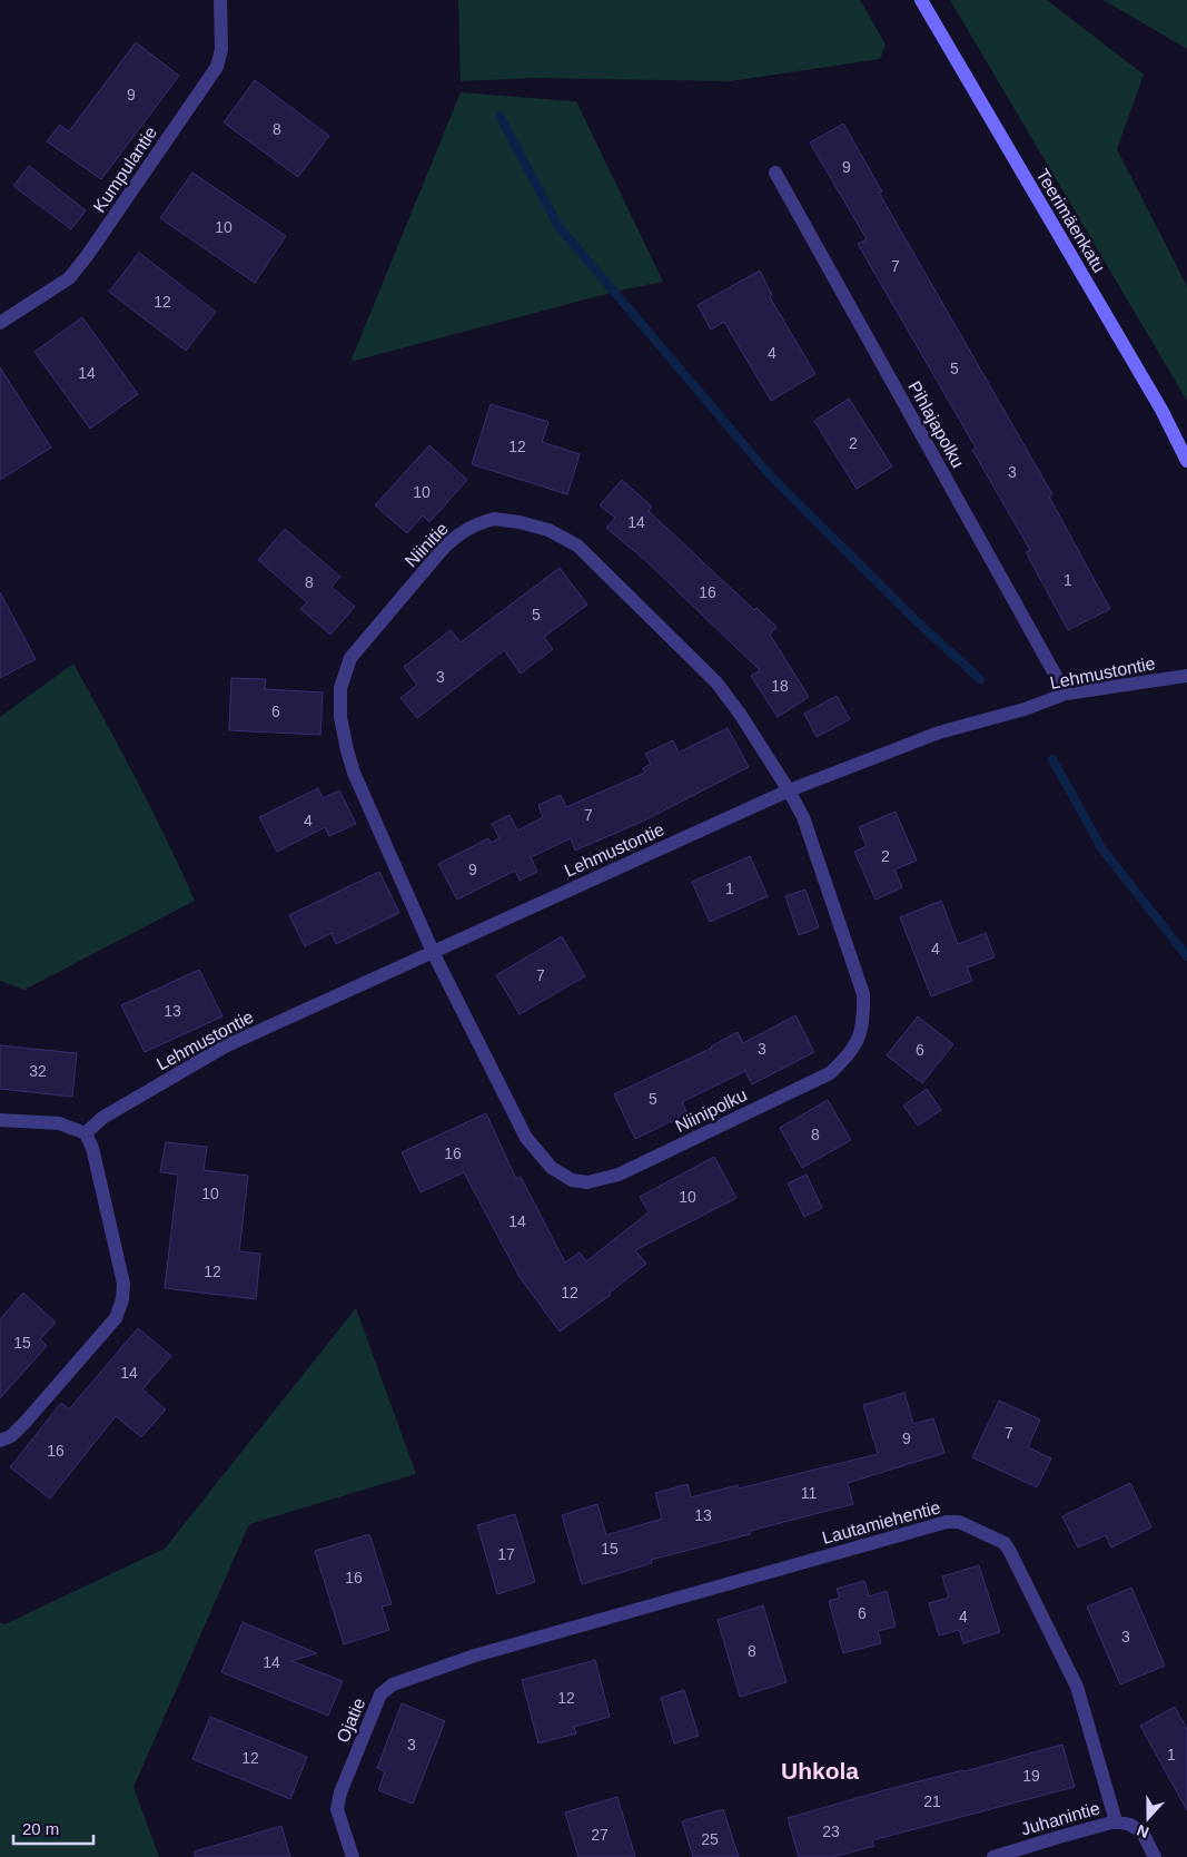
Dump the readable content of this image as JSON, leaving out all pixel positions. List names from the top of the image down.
{
  "streets": {
    "street": [
      "Kumpulantie",
      "Teerimäenkatu",
      "Pihlajapolku",
      "Niinitie",
      "Lehmustontie",
      "Niinipolku",
      "Lautamiehentie",
      "Ojatie",
      "Juhanintie"
    ]
  },
  "crossings": [
    ["Pihlajapolku", "Lehmustontie"],
    ["Niinitie", "Lehmustontie"],
    ["Niinitie", "Niinipolku"],
    ["Lehmustontie", "Niinipolku"],
    ["Lautamiehentie", "Ojatie"],
    ["Lautamiehentie", "Juhanintie"]
  ],
  "districts": ["Uhkola"],
  "house_numbers": [
    "9",
    "8",
    "9",
    "10",
    "7",
    "12",
    "4",
    "5",
    "14",
    "2",
    "12",
    "3",
    "10",
    "14",
    "1",
    "8",
    "16",
    "5",
    "3",
    "18",
    "6",
    "7",
    "4",
    "2",
    "9",
    "1",
    "4",
    "7",
    "13",
    "3",
    "6",
    "32",
    "5",
    "8",
    "16",
    "10",
    "10",
    "14",
    "12",
    "12",
    "15",
    "14",
    "7",
    "9",
    "16",
    "11",
    "13",
    "15",
    "17",
    "16",
    "6",
    "4",
    "3",
    "8",
    "14",
    "12",
    "3",
    "1",
    "12",
    "19",
    "21",
    "23",
    "27",
    "25"
  ],
  "scale_bar": "20 m",
  "north": "bottom"
}
